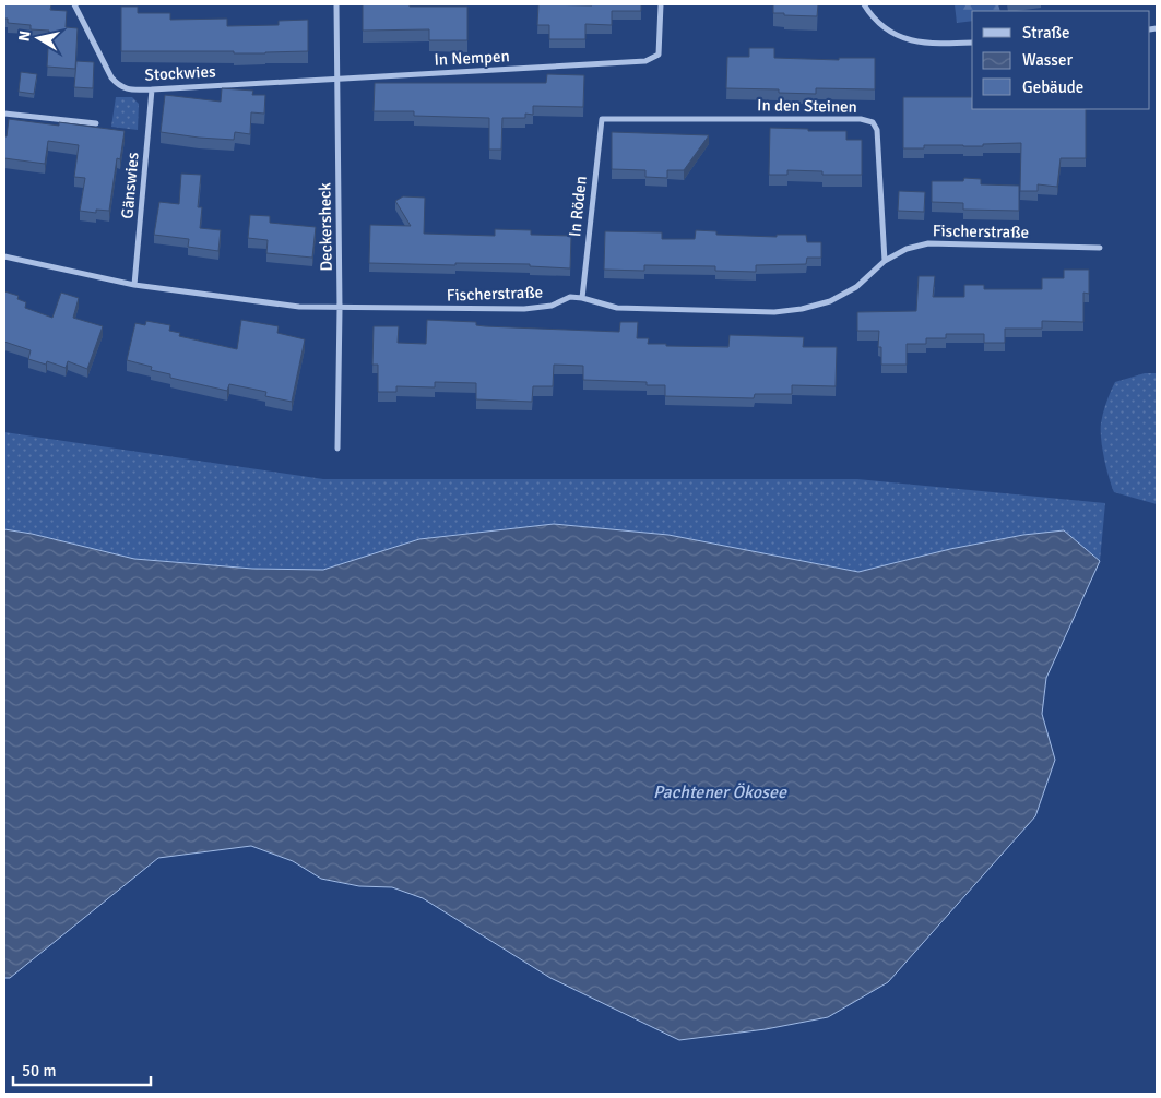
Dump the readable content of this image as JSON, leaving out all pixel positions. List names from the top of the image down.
{
  "streets": {
    "street": [
      "In Nempen",
      "Stockwies",
      "In den Steinen",
      "Gänswies",
      "In Röden",
      "Deckersheck",
      "Fischerstraße"
    ]
  },
  "crossings": [
    ["In Nempen", "Stockwies"],
    ["In Nempen", "Deckersheck"],
    ["Stockwies", "Gänswies"],
    ["Stockwies", "Deckersheck"],
    ["In den Steinen", "In Röden"],
    ["In den Steinen", "Fischerstraße"],
    ["Gänswies", "Fischerstraße"],
    ["In Röden", "Fischerstraße"],
    ["Deckersheck", "Fischerstraße"]
  ],
  "water": ["Pachtener Ökosee"],
  "legend": ["Straße", "Wasser", "Gebäude"],
  "scale_bar": "50 m",
  "north": "left"
}
